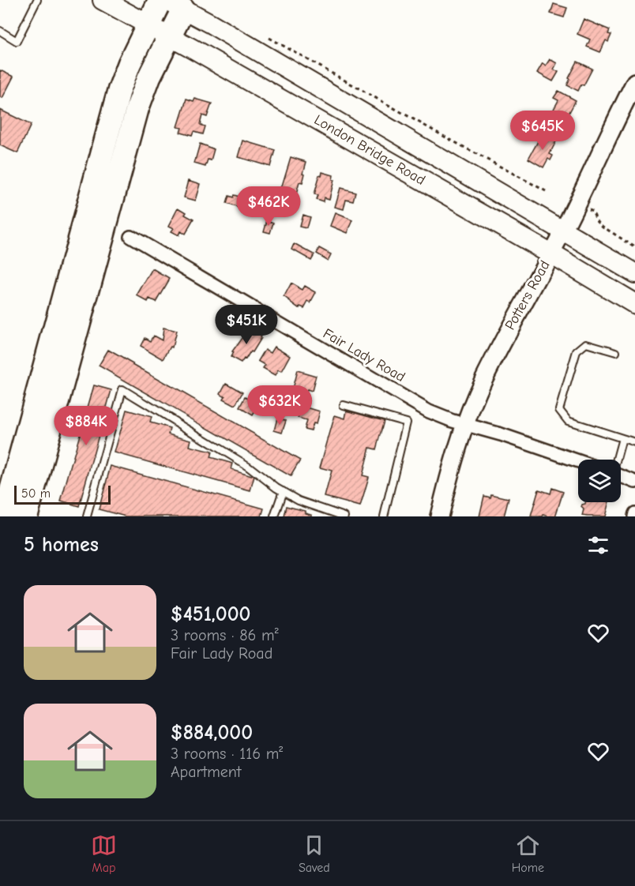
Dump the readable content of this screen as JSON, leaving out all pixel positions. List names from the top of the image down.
{
  "streets": {
    "main road": ["London Bridge Road"],
    "street": ["Potters Road", "Fair Lady Road"]
  },
  "crossings": [
    ["London Bridge Road", "Potters Road"],
    ["Potters Road", "Fair Lady Road"]
  ],
  "scale_bar": "50 m",
  "page": {
    "price": [
      "$645K",
      "$462K",
      "$451K",
      "$632K",
      "$884K"
    ],
    "scale": "50 m",
    "heading": "5 homes",
    "list": [
      {
        "name": "$451,000",
        "note": "3 rooms · 86 m² · Fair Lady Road"
      },
      {
        "name": "$884,000",
        "note": "3 rooms · 116 m² · Apartment"
      }
    ],
    "tabs": ["Map", "Saved", "Home"]
  }
}
